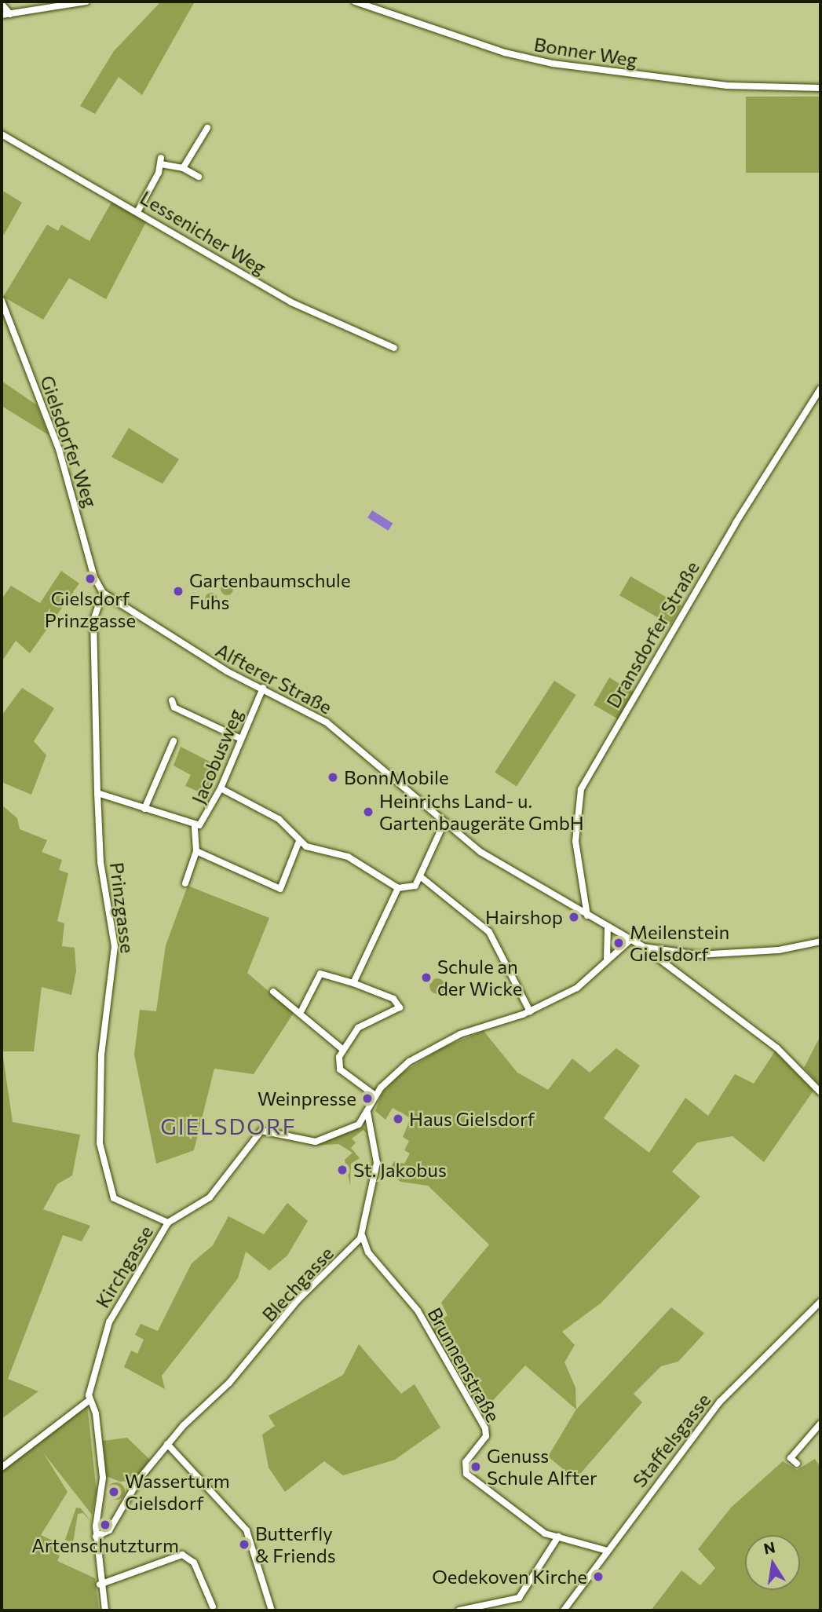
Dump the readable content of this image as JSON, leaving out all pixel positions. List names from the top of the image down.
{
  "streets": {
    "street": [
      "Bonner Weg",
      "Lessenicher Weg",
      "Gielsdorfer Weg",
      "Dransdorfer Straße",
      "Alfterer Straße",
      "Jacobusweg",
      "Prinzgasse",
      "Kirchgasse",
      "Blechgasse",
      "Brunnenstraße",
      "Staffelsgasse"
    ]
  },
  "crossings": [
    ["Gielsdorfer Weg", "Alfterer Straße"],
    ["Gielsdorfer Weg", "Prinzgasse"],
    ["Dransdorfer Straße", "Alfterer Straße"],
    ["Alfterer Straße", "Jacobusweg"],
    ["Alfterer Straße", "Prinzgasse"],
    ["Alfterer Straße", "Kirchgasse"],
    ["Jacobusweg", "Prinzgasse"],
    ["Prinzgasse", "Kirchgasse"],
    ["Blechgasse", "Brunnenstraße"],
    ["Brunnenstraße", "Staffelsgasse"]
  ],
  "districts": ["GIELSDORF"],
  "places": [
    "Gielsdorf Prinzgasse",
    "Gartenbaumschule Fuhs",
    "BonnMobile",
    "Heinrichs Land- u. Gartenbaugeräte GmbH",
    "Hairshop",
    "Meilenstein Gielsdorf",
    "Schule an der Wicke",
    "Weinpresse",
    "Haus Gielsdorf",
    "St. Jakobus",
    "Genuss Schule Alfter",
    "Wasserturm Gielsdorf",
    "Artenschutzturm",
    "Butterfly & Friends",
    "Oedekoven Kirche"
  ],
  "north": "top"
}
